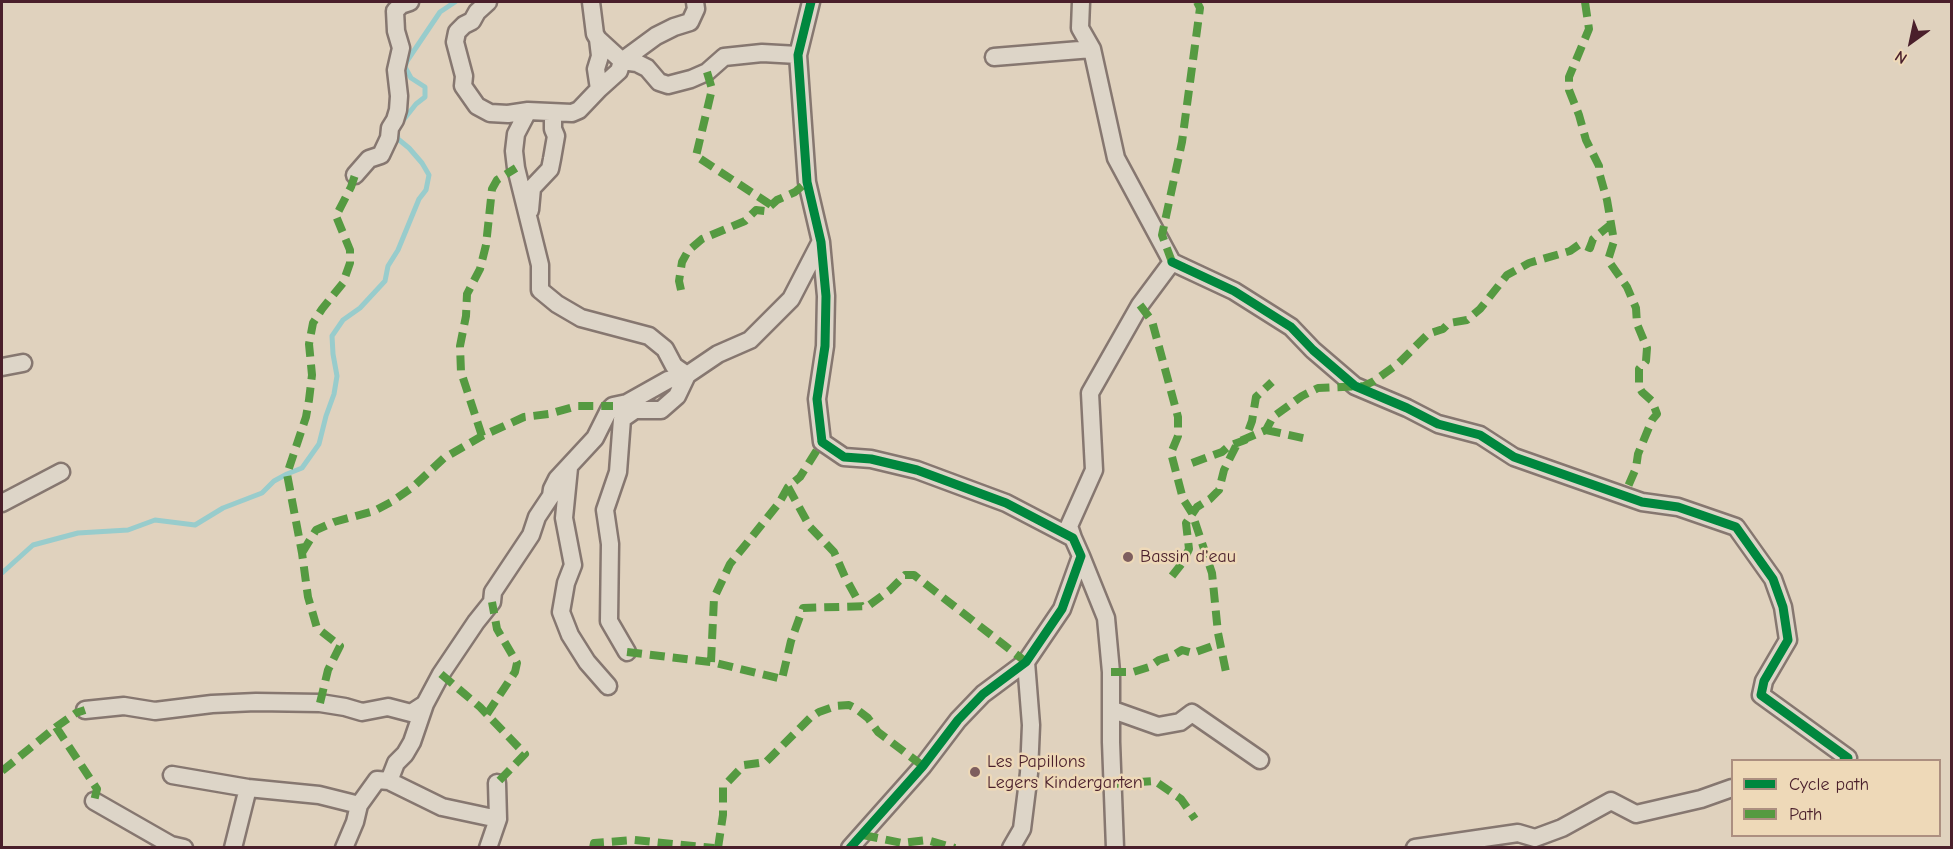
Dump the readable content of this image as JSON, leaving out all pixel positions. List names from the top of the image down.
{
  "places": ["Bassin d'eau", "Les Papillons Legers Kindergarten"],
  "legend": ["Cycle path", "Path"],
  "north": "bottom left"
}
